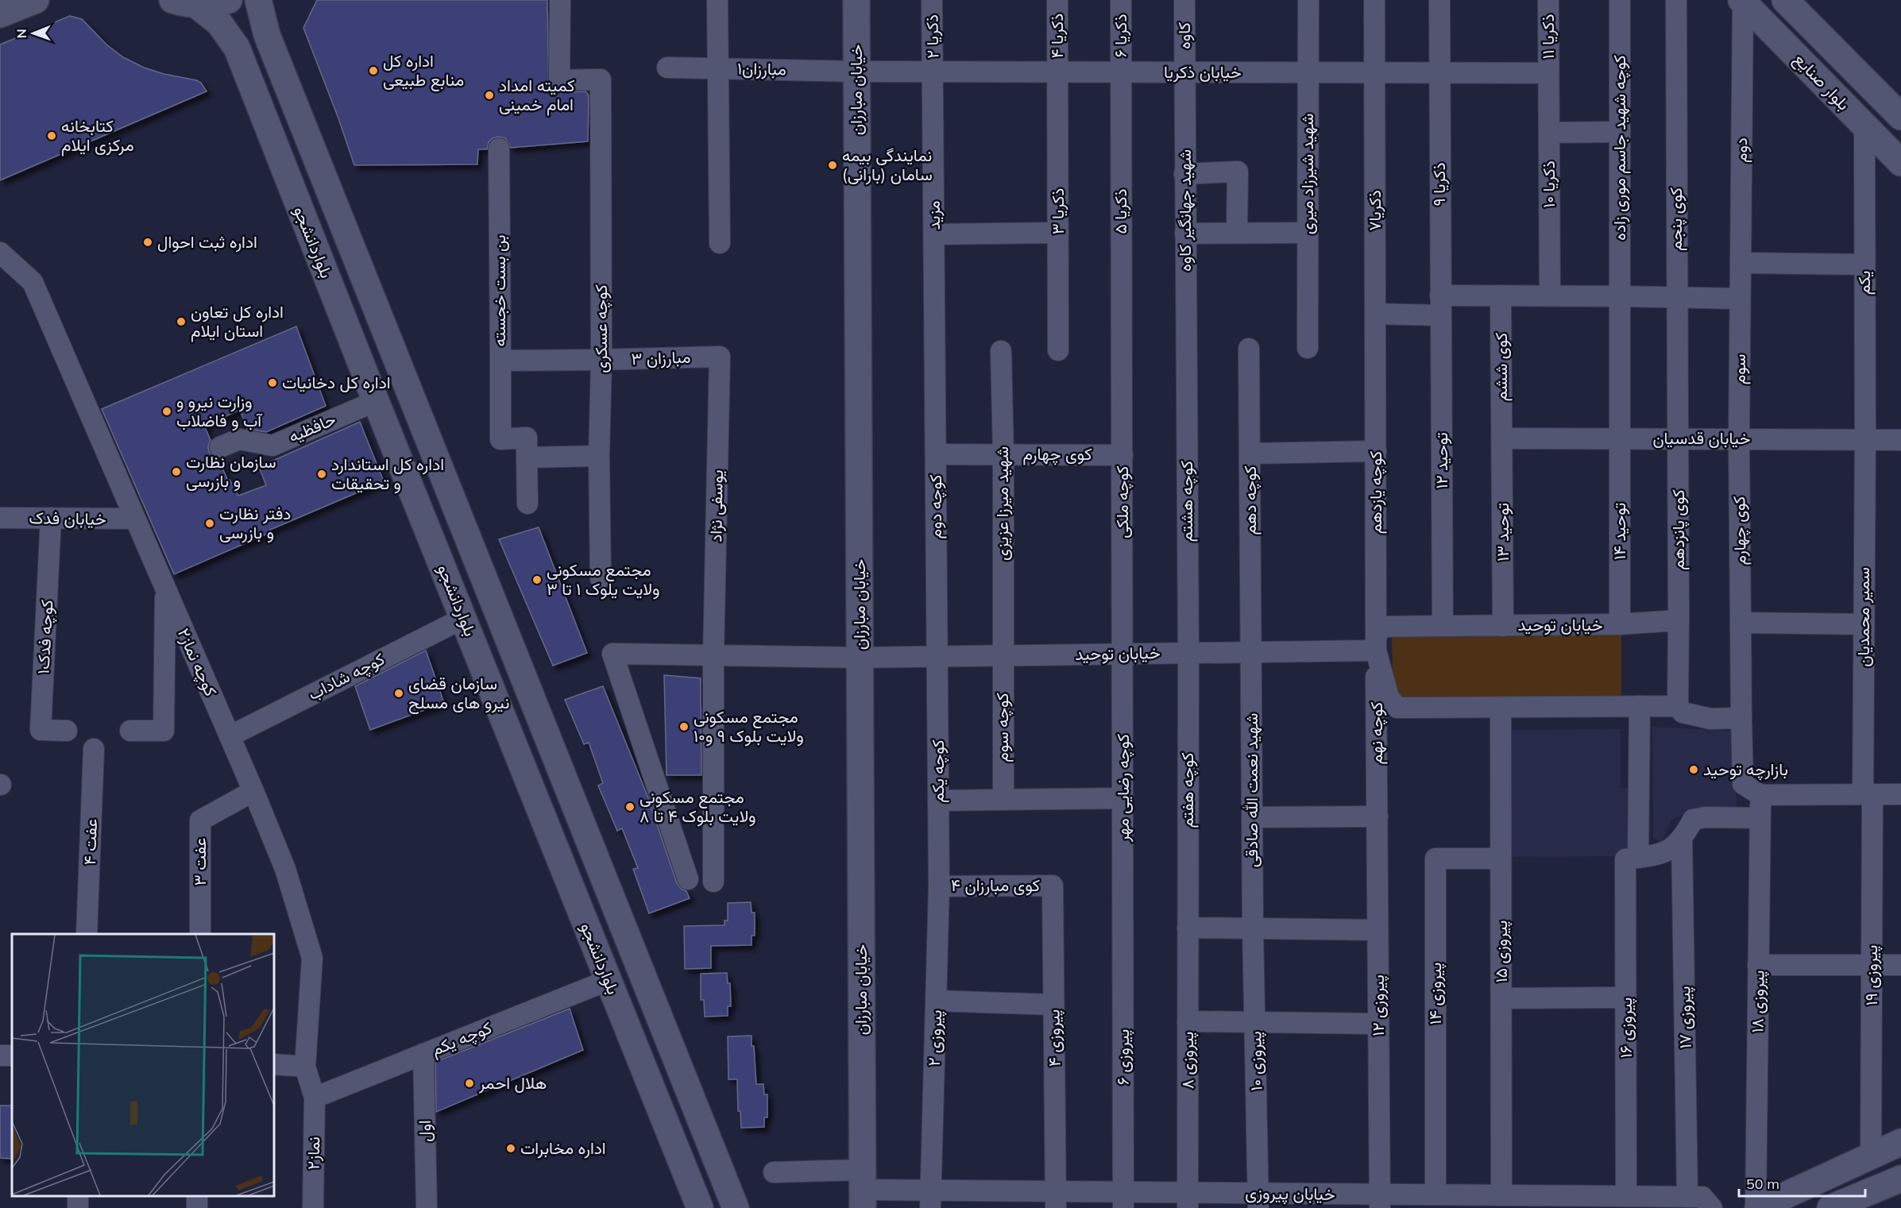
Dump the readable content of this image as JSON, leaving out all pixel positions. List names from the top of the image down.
{
  "streets": {
    "main road": ["بلوار صنایع", "خیابان مبارزان", "بلواردانشجو"],
    "street": [
      "ذکریا ۴",
      "ذکریا ۶",
      "کاوه",
      "ذکریا ۲",
      "ذکریا ۱۱",
      "مبارزان۱",
      "خیابان ذکریا",
      "کوچه شهید جاسم موری زاده",
      "دوم",
      "شهید شیرزاد میری",
      "ذکریا ۹",
      "ذکریا ۱۰",
      "شهید جهانگیر کاوه",
      "ذکریا۷",
      "ذکریا ۳",
      "ذکریا ۵",
      "مزید",
      "کوی پنجم",
      "یکم",
      "بن بست خجسته",
      "کوچه عسکری",
      "مبارزان ۳",
      "کوی ششم",
      "سوم",
      "حافظیه",
      "خیابان قدسیان",
      "کوی چهارم",
      "توحید ۱۲",
      "کوچه یازدهم",
      "کوچه دهم",
      "کوچه هشتم",
      "کوچه ملکی",
      "شهید میرزا عزیزی",
      "یوسفی نژاد",
      "کوچه دوم",
      "خیابان فدک",
      "کوی پانزدهم",
      "توحید ۱۴",
      "توحید ۱۳",
      "سمیر محمدیان",
      "خیابان توحید",
      "کوچه فدک۱",
      "کوچه نماز۲",
      "کوچه شاداب",
      "کوچه سوم",
      "کوچه نهم",
      "کوچه یکم",
      "کوچه رضایی مهر",
      "کوچه هفتم",
      "شهید نعمت الله صادقی",
      "عفت ۴",
      "عفت ۳",
      "کوی مبارزان ۴",
      "پیروزی ۱۵",
      "پیروزی ۱۹",
      "پیروزی ۱۴",
      "پیروزی ۱۸",
      "پیروزی ۱۲",
      "پیروزی ۱۷",
      "پیروزی ۱۶",
      "پیروزی ۲",
      "پیروزی ۴",
      "پیروزی ۶",
      "پیروزی ۸",
      "پیروزی ۱۰",
      "اول",
      "نماز۲",
      "خیابان پیروزی"
    ]
  },
  "crossings": [
    ["ذکریا ۴", "خیابان ذکریا"],
    ["ذکریا ۴", "ذکریا ۳"],
    ["ذکریا ۶", "خیابان ذکریا"],
    ["ذکریا ۶", "ذکریا ۵"],
    ["کاوه", "خیابان ذکریا"],
    ["کاوه", "شهید جهانگیر کاوه"],
    ["ذکریا ۲", "خیابان ذکریا"],
    ["ذکریا ۲", "مزید"],
    ["ذکریا ۱۱", "خیابان ذکریا"],
    ["ذکریا ۱۱", "ذکریا ۱۰"],
    ["مبارزان۱", "خیابان ذکریا"],
    ["مبارزان۱", "خیابان مبارزان"],
    ["خیابان ذکریا", "خیابان مبارزان"],
    ["خیابان ذکریا", "شهید شیرزاد میری"],
    ["خیابان ذکریا", "ذکریا ۹"],
    ["خیابان ذکریا", "ذکریا ۱۰"],
    ["خیابان ذکریا", "شهید جهانگیر کاوه"],
    ["خیابان ذکریا", "ذکریا۷"],
    ["خیابان ذکریا", "ذکریا ۳"],
    ["خیابان ذکریا", "ذکریا ۵"],
    ["خیابان ذکریا", "مزید"],
    ["بلوار صنایع", "دوم"],
    ["بلوار صنایع", "یکم"],
    ["خیابان مبارزان", "خیابان توحید"],
    ["خیابان مبارزان", "خیابان پیروزی"],
    ["کوچه شهید جاسم موری زاده", "خیابان قدسیان"],
    ["کوچه شهید جاسم موری زاده", "توحید ۱۴"],
    ["دوم", "سوم"],
    ["ذکریا ۹", "توحید ۱۲"],
    ["شهید جهانگیر کاوه", "کوچه هشتم"],
    ["ذکریا۷", "کوچه یازدهم"],
    ["ذکریا ۵", "کوچه ملکی"],
    ["مزید", "کوچه دوم"],
    ["کوی پنجم", "خیابان قدسیان"],
    ["کوی پنجم", "کوی پانزدهم"],
    ["بلواردانشجو", "حافظیه"],
    ["بلواردانشجو", "کوچه شاداب"],
    ["بلواردانشجو", "کوچه یکم"],
    ["یکم", "خیابان قدسیان"],
    ["یکم", "سمیر محمدیان"],
    ["بن بست خجسته", "کوچه عسکری"],
    ["بن بست خجسته", "مبارزان ۳"],
    ["کوچه عسکری", "مبارزان ۳"],
    ["مبارزان ۳", "یوسفی نژاد"],
    ["کوی ششم", "خیابان قدسیان"],
    ["کوی ششم", "توحید ۱۳"],
    ["سوم", "خیابان قدسیان"],
    ["سوم", "کوی چهارم"],
    ["خیابان قدسیان", "کوی چهارم"],
    ["خیابان قدسیان", "کوی پانزدهم"],
    ["خیابان قدسیان", "توحید ۱۴"],
    ["خیابان قدسیان", "توحید ۱۳"],
    ["خیابان قدسیان", "سمیر محمدیان"],
    ["کوی چهارم", "کوچه ملکی"],
    ["کوی چهارم", "شهید میرزا عزیزی"],
    ["کوی چهارم", "کوچه دوم"],
    ["توحید ۱۲", "خیابان توحید"],
    ["کوچه یازدهم", "خیابان توحید"],
    ["کوچه یازدهم", "کوچه نهم"],
    ["کوچه دهم", "خیابان توحید"],
    ["کوچه دهم", "شهید نعمت الله صادقی"],
    ["کوچه هشتم", "خیابان توحید"],
    ["کوچه هشتم", "کوچه هفتم"],
    ["کوچه ملکی", "خیابان توحید"],
    ["کوچه ملکی", "کوچه رضایی مهر"],
    ["شهید میرزا عزیزی", "خیابان توحید"],
    ["شهید میرزا عزیزی", "کوچه سوم"],
    ["کوچه دوم", "خیابان توحید"],
    ["کوچه دوم", "کوچه یکم"],
    ["خیابان فدک", "کوچه فدک۱"],
    ["خیابان فدک", "کوچه نماز۲"],
    ["کوی پانزدهم", "خیابان توحید"],
    ["توحید ۱۴", "خیابان توحید"],
    ["توحید ۱۳", "خیابان توحید"],
    ["سمیر محمدیان", "پیروزی ۱۹"],
    ["خیابان توحید", "کوچه سوم"],
    ["خیابان توحید", "کوچه نهم"],
    ["خیابان توحید", "کوچه یکم"],
    ["خیابان توحید", "کوچه رضایی مهر"],
    ["خیابان توحید", "کوچه هفتم"],
    ["خیابان توحید", "شهید نعمت الله صادقی"],
    ["کوچه نماز۲", "کوچه شاداب"],
    ["کوچه نماز۲", "کوچه یکم"],
    ["کوچه نماز۲", "عفت ۳"],
    ["کوچه نماز۲", "نماز۲"],
    ["کوچه نهم", "پیروزی ۱۲"],
    ["کوچه یکم", "کوی مبارزان ۴"],
    ["کوچه یکم", "پیروزی ۲"],
    ["کوچه یکم", "اول"],
    ["کوچه یکم", "نماز۲"],
    ["کوچه رضایی مهر", "پیروزی ۶"],
    ["کوچه هفتم", "پیروزی ۸"],
    ["شهید نعمت الله صادقی", "پیروزی ۱۰"],
    ["کوی مبارزان ۴", "پیروزی ۲"],
    ["کوی مبارزان ۴", "پیروزی ۴"],
    ["پیروزی ۱۵", "پیروزی ۱۴"],
    ["پیروزی ۱۵", "خیابان پیروزی"],
    ["پیروزی ۱۴", "خیابان پیروزی"],
    ["پیروزی ۱۲", "خیابان پیروزی"],
    ["پیروزی ۱۷", "خیابان پیروزی"],
    ["پیروزی ۱۶", "خیابان پیروزی"],
    ["پیروزی ۲", "خیابان پیروزی"],
    ["پیروزی ۴", "خیابان پیروزی"],
    ["پیروزی ۶", "خیابان پیروزی"],
    ["پیروزی ۸", "خیابان پیروزی"],
    ["پیروزی ۱۰", "خیابان پیروزی"]
  ],
  "places": [
    "اداره کل منابع طبیعی",
    "کمیته امداد امام خمینی",
    "کتابخانه مرکزی ایلام",
    "نمایندگی بیمه سامان (بارانی)",
    "اداره ثبت احوال",
    "اداره کل تعاون استان ایلام",
    "اداره کل دخانیات",
    "وزارت نیرو و آب و فاضلاب",
    "سازمان نظارت و بازرسی",
    "اداره کل استاندارد و تحقیقات",
    "دفتر نظارت و بازرسی",
    "مجتمع مسکونی ولایت یلوک ۱ تا ۳",
    "سازمان قضای نیرو های مسلح",
    "مجتمع مسکونی ولایت بلوک ۹ و۱۰",
    "بازارچه توحید",
    "مجتمع مسکونی ولایت بلوک ۴ تا ۸",
    "هلال احمر",
    "اداره مخابرات"
  ],
  "scale_bar": "50 m",
  "north": "left"
}
